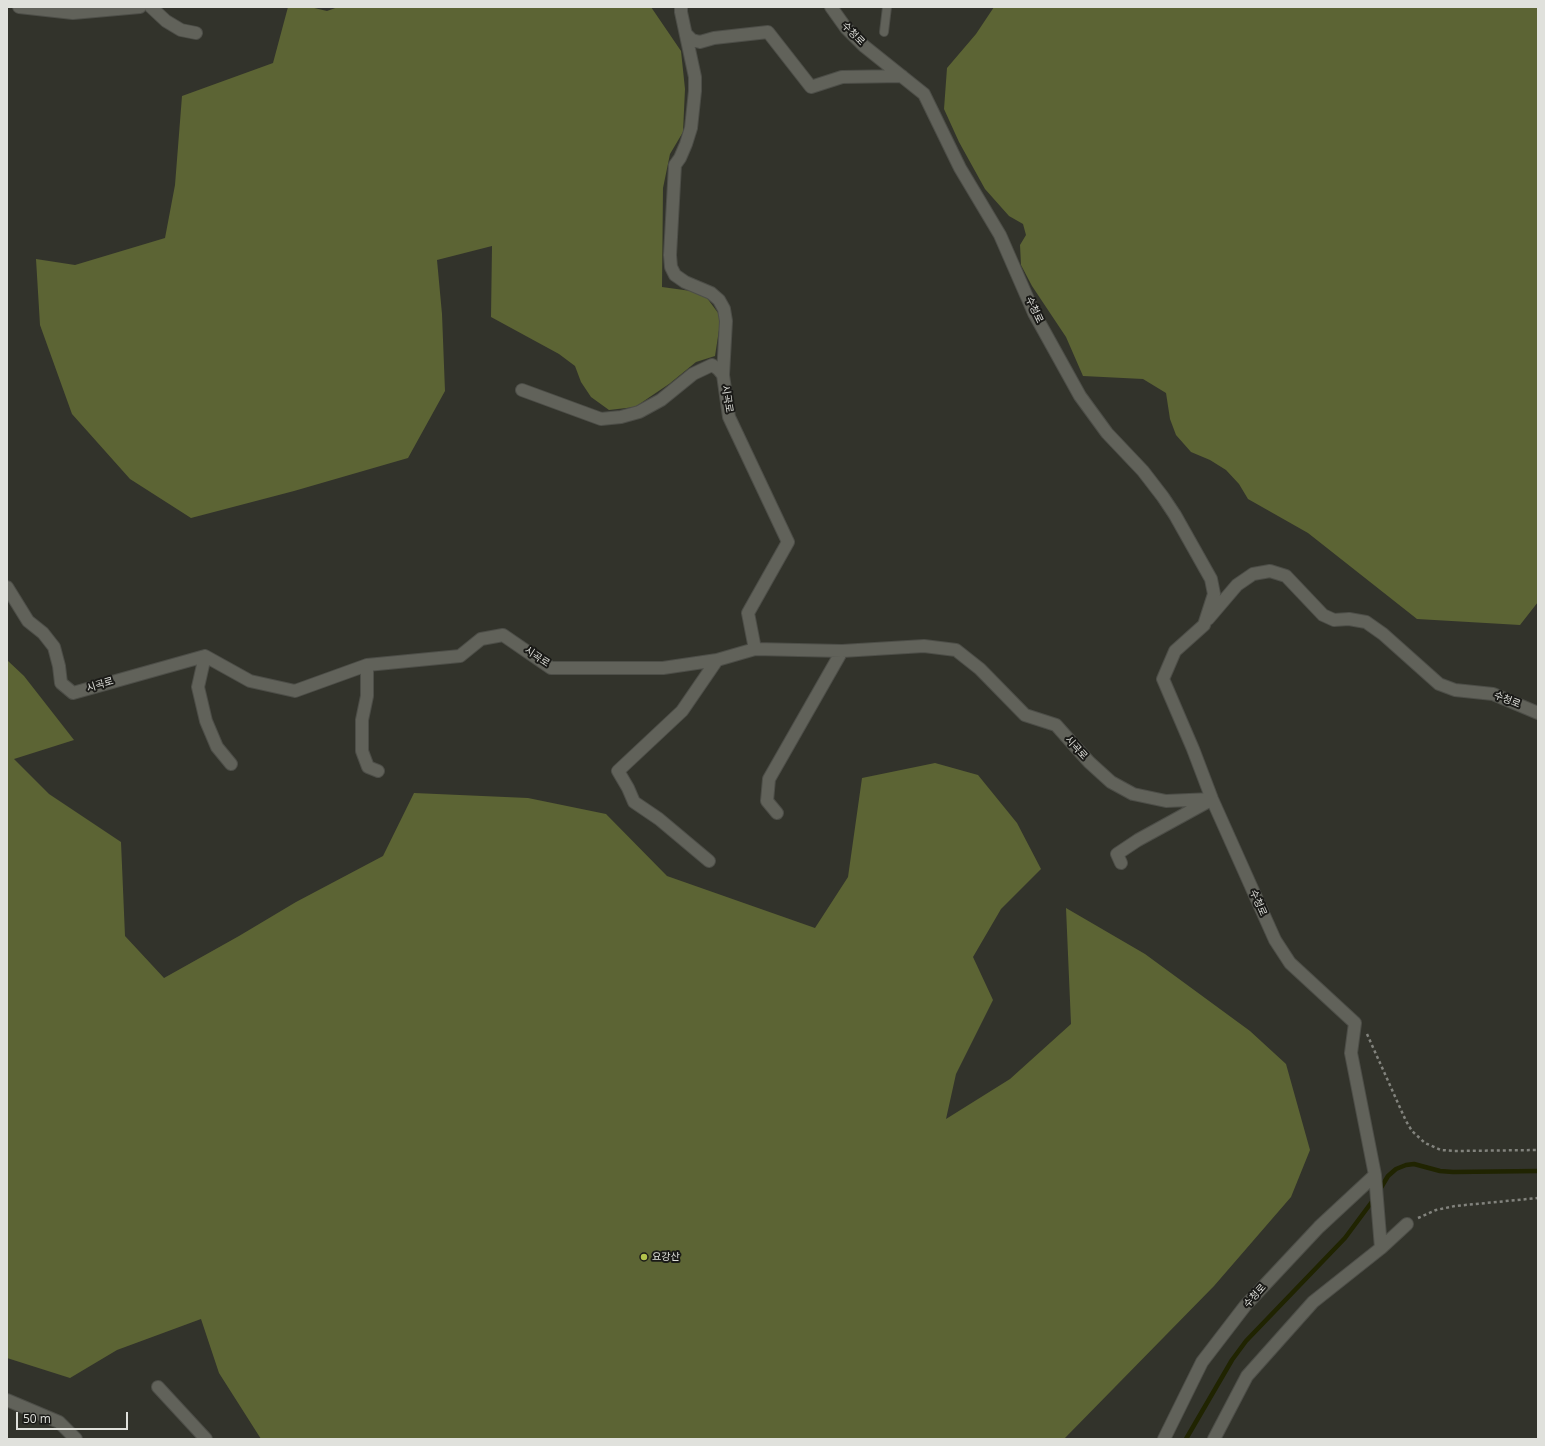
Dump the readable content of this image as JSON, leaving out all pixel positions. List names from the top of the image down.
{
  "streets": {
    "street": ["수청로", "시곡로"]
  },
  "crossings": [
    ["수청로", "시곡로"]
  ],
  "places": ["요강산"],
  "scale_bar": "50 m"
}
